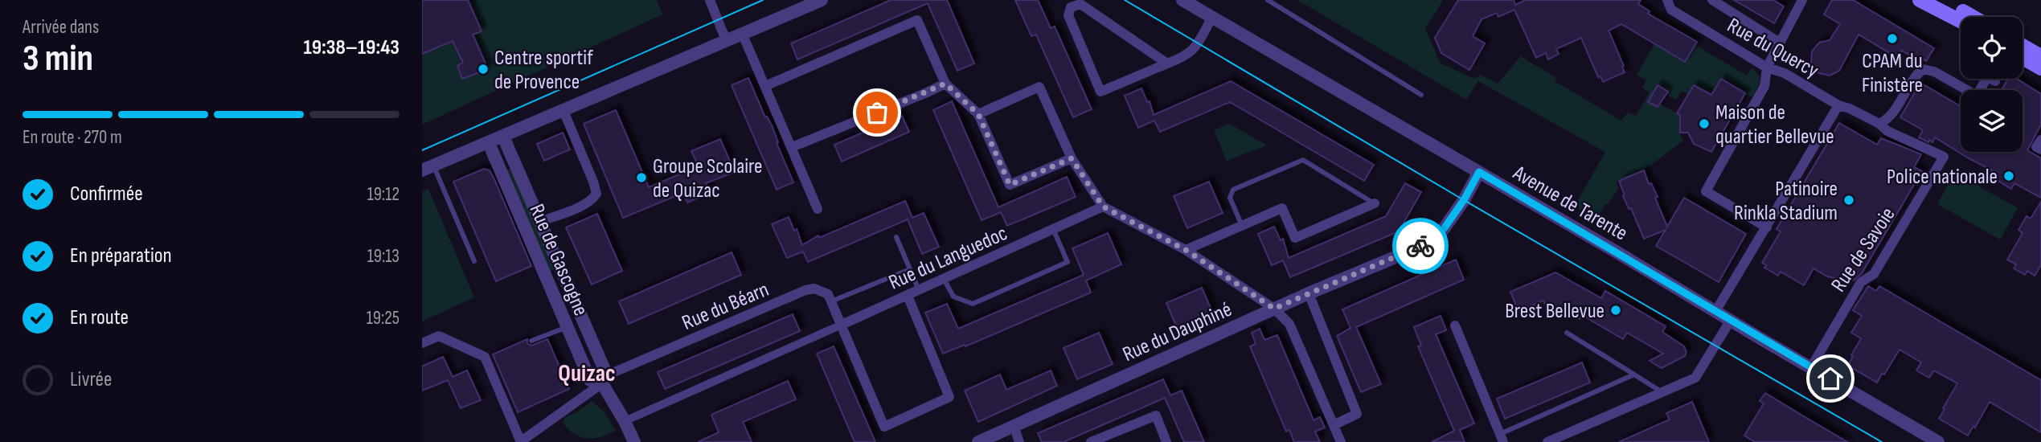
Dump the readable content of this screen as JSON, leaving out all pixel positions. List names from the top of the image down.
{
  "streets": {
    "street": [
      "Rue du Quercy",
      "Avenue de Tarente",
      "Rue de Savoie",
      "Rue du Languedoc",
      "Rue de Gascogne",
      "Rue du Béarn",
      "Rue du Dauphiné"
    ]
  },
  "crossings": [
    ["Rue du Quercy", "Rue de Savoie"],
    ["Avenue de Tarente", "Rue de Savoie"],
    ["Avenue de Tarente", "Rue du Dauphiné"],
    ["Rue du Languedoc", "Rue de Gascogne"],
    ["Rue de Gascogne", "Rue du Béarn"]
  ],
  "districts": ["Quizac"],
  "places": [
    "CPAM du Finistère",
    "Centre sportif de Provence",
    "Maison de quartier Bellevue",
    "Police nationale",
    "Groupe Scolaire de Quizac",
    "Patinoire Rinkla Stadium",
    "Brest Bellevue"
  ],
  "page": {
    "heading": ["3 min", "Arrivée dans", "19:38–19:43"],
    "bar": "En route · 270 m",
    "list": [
      ["Confirmée", "19:12"],
      ["En préparation", "19:13"],
      ["En route", "19:25"],
      "Livrée"
    ]
  }
}
